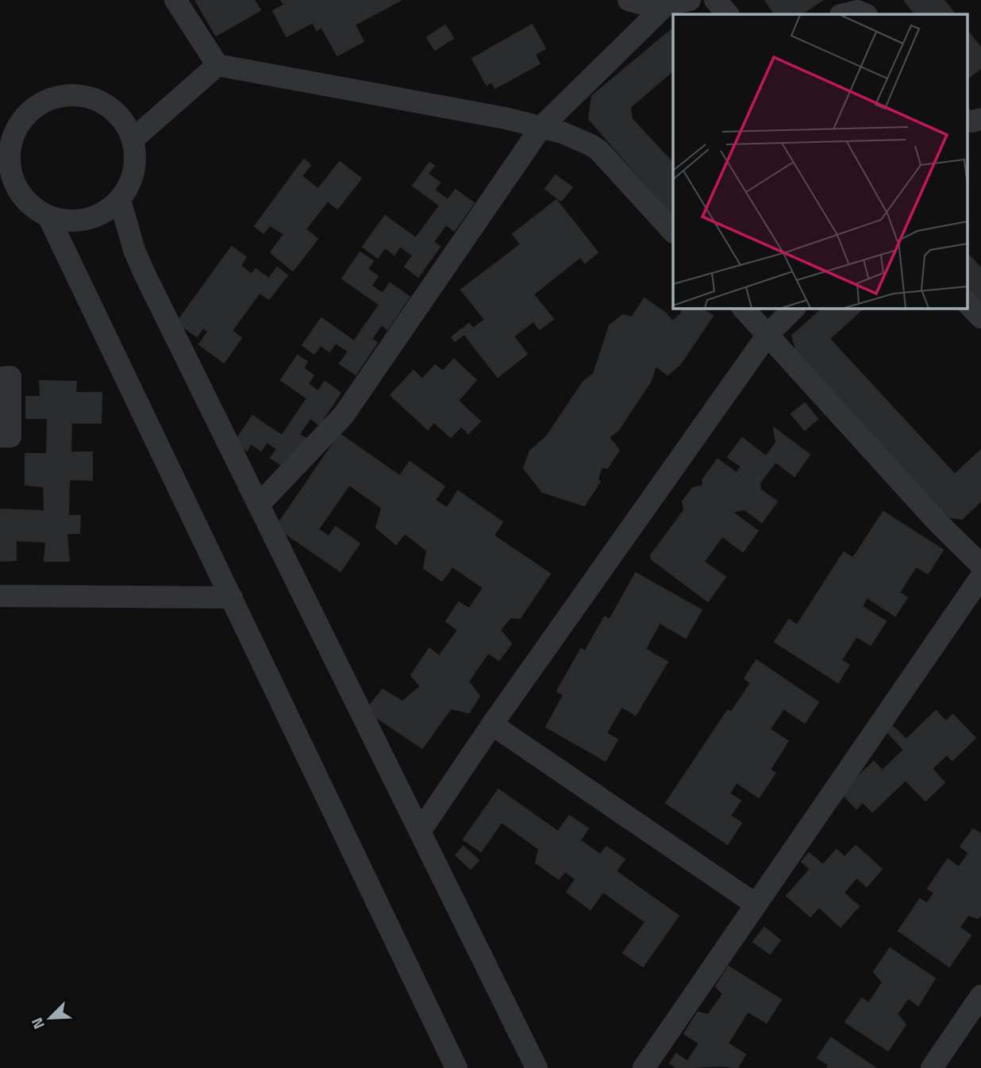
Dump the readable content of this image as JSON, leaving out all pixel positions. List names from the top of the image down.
{
  "north": "bottom left"
}
